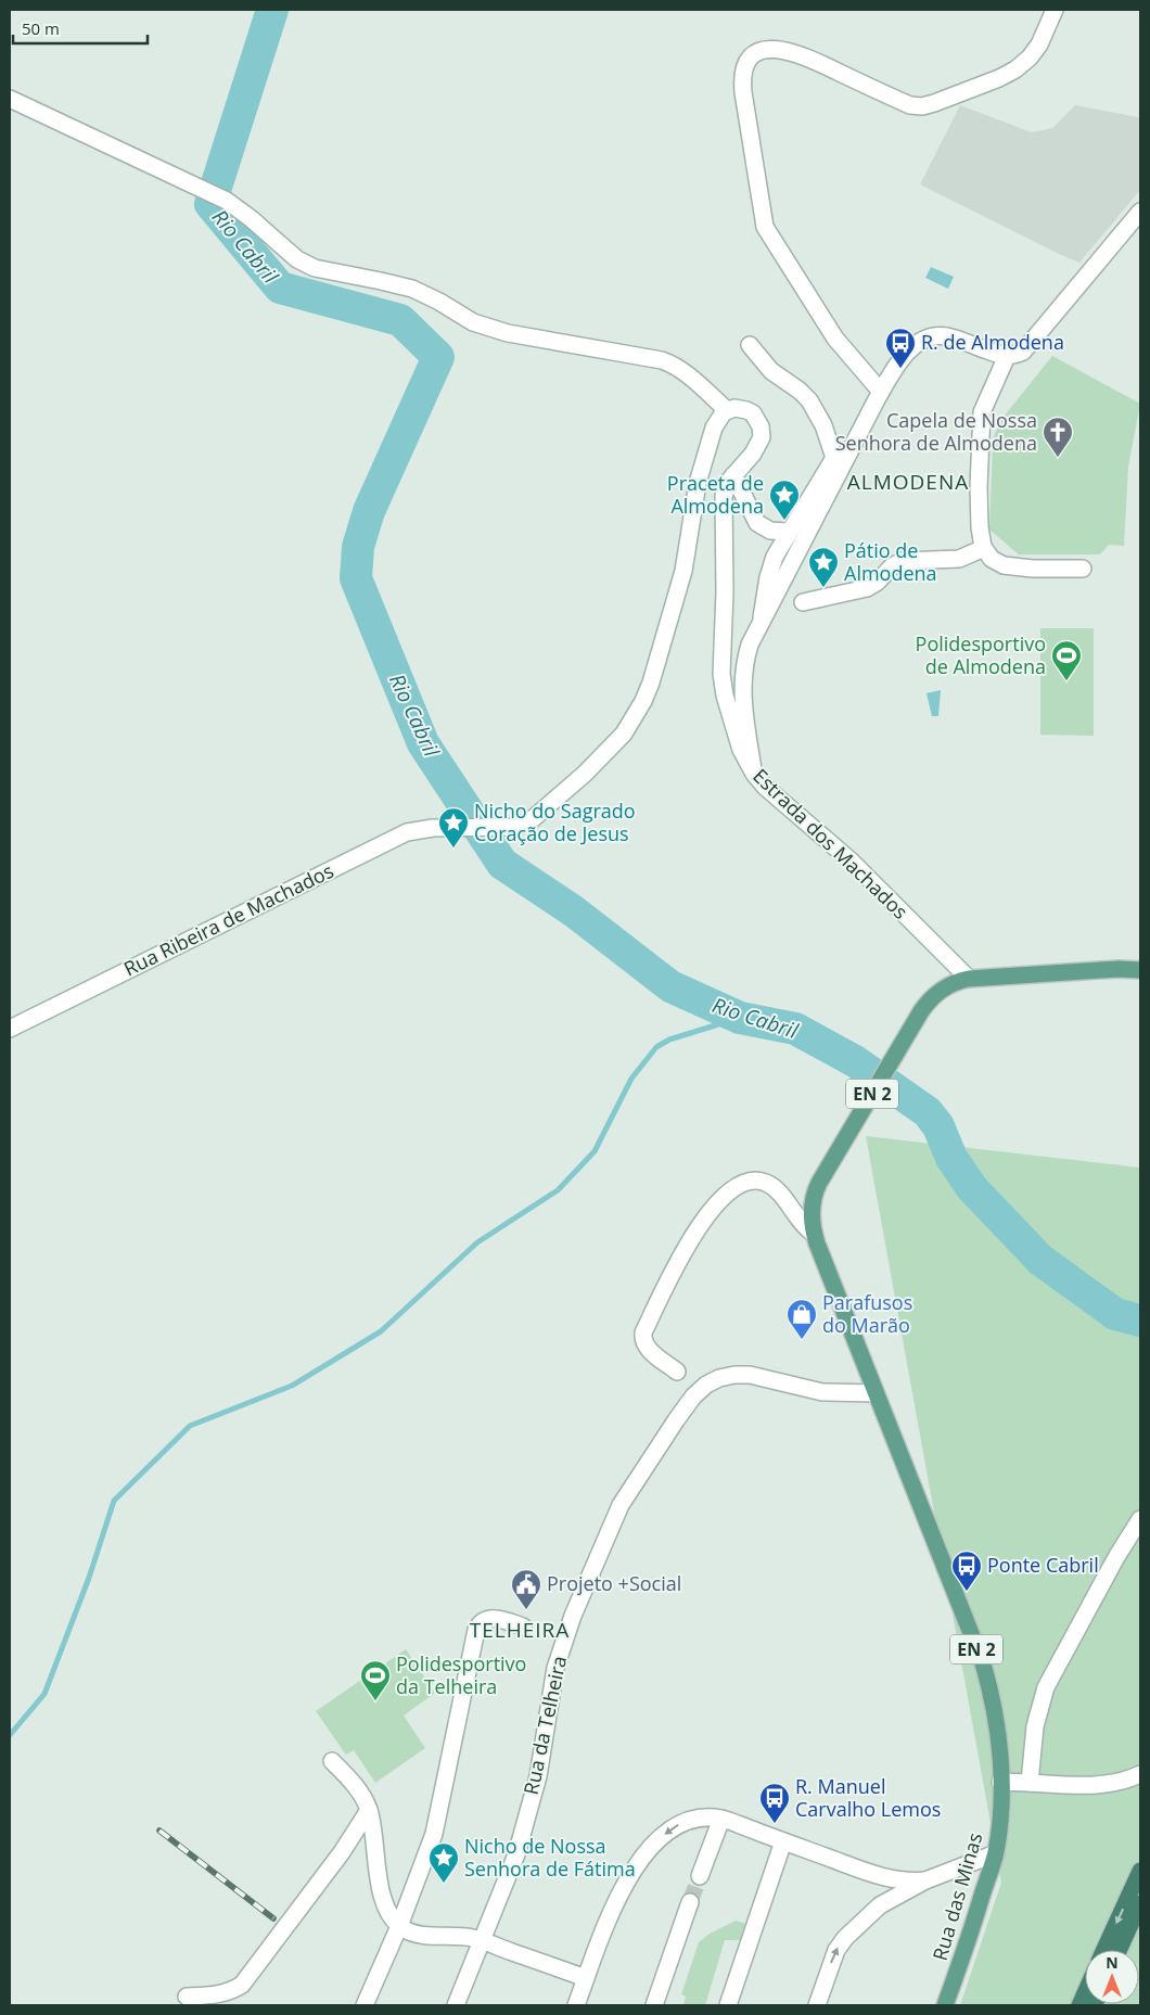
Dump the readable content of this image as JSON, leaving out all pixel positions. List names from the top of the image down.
{
  "streets": {
    "main road": ["EN 2", "Rua das Minas"],
    "street": ["Estrada dos Machados", "Rua Ribeira de Machados", "Rua da Telheira"]
  },
  "crossings": [
    ["Estrada dos Machados", "Rua Ribeira de Machados"],
    ["Estrada dos Machados", "EN 2"],
    ["EN 2", "Rua da Telheira"],
    ["EN 2", "Rua das Minas"],
    ["Rua da Telheira", "Rua das Minas"]
  ],
  "districts": ["ALMODENA", "TELHEIRA"],
  "water": ["Rio Cabril"],
  "places": {
    "bus stop": ["R. de Almodena", "Ponte Cabril", "R. Manuel Carvalho Lemos"],
    "church": ["Capela de Nossa Senhora de Almodena"],
    "place": [
      "Praceta de Almodena",
      "Pátio de Almodena",
      "Nicho do Sagrado Coração de Jesus",
      "Nicho de Nossa Senhora de Fátima"
    ],
    "sports": ["Polidesportivo de Almodena", "Polidesportivo da Telheira"],
    "shop": ["Parafusos do Marão"],
    "public building": ["Projeto +Social"]
  },
  "scale_bar": "50 m",
  "north": "top"
}
